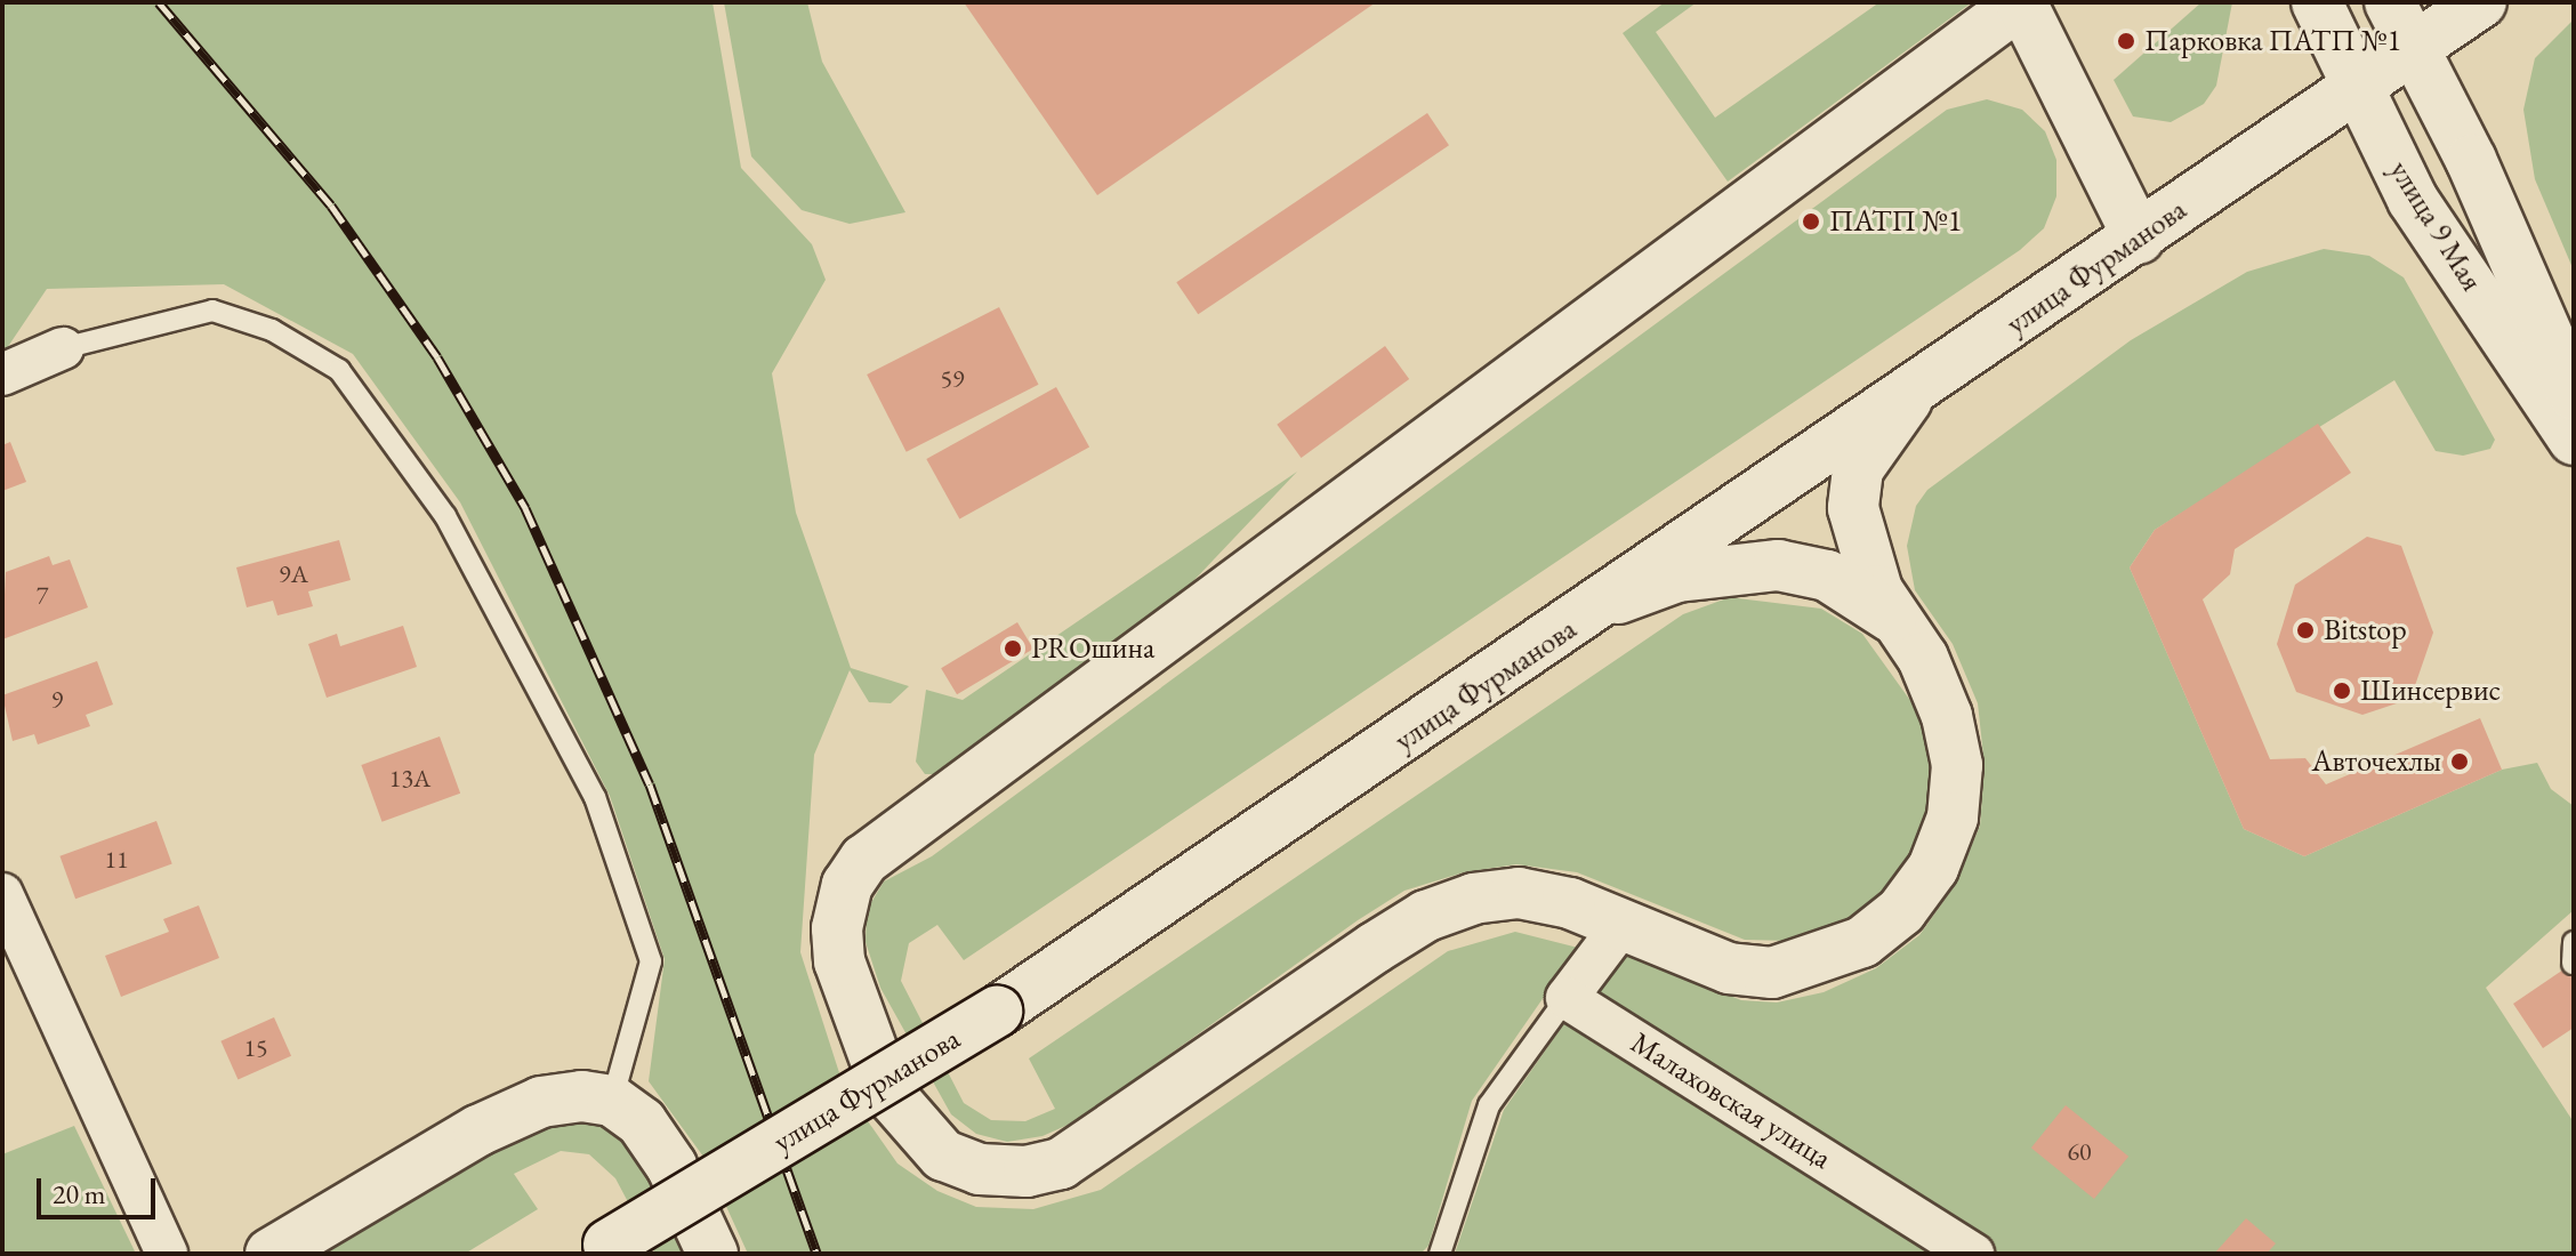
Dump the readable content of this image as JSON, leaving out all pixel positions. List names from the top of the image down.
{
  "streets": {
    "street": ["улица 9 Мая", "улица Фурманова", "Малаховская улица"]
  },
  "crossings": [
    ["улица 9 Мая", "улица Фурманова"]
  ],
  "places": [
    "Парковка ПАТП №1",
    "ПАТП №1",
    "Bitstop",
    "PROшина",
    "Шинсервис",
    "Авточехлы"
  ],
  "house_numbers": [
    "59",
    "9А",
    "7",
    "9",
    "13А",
    "11",
    "15",
    "60"
  ],
  "scale_bar": "20 m"
}
